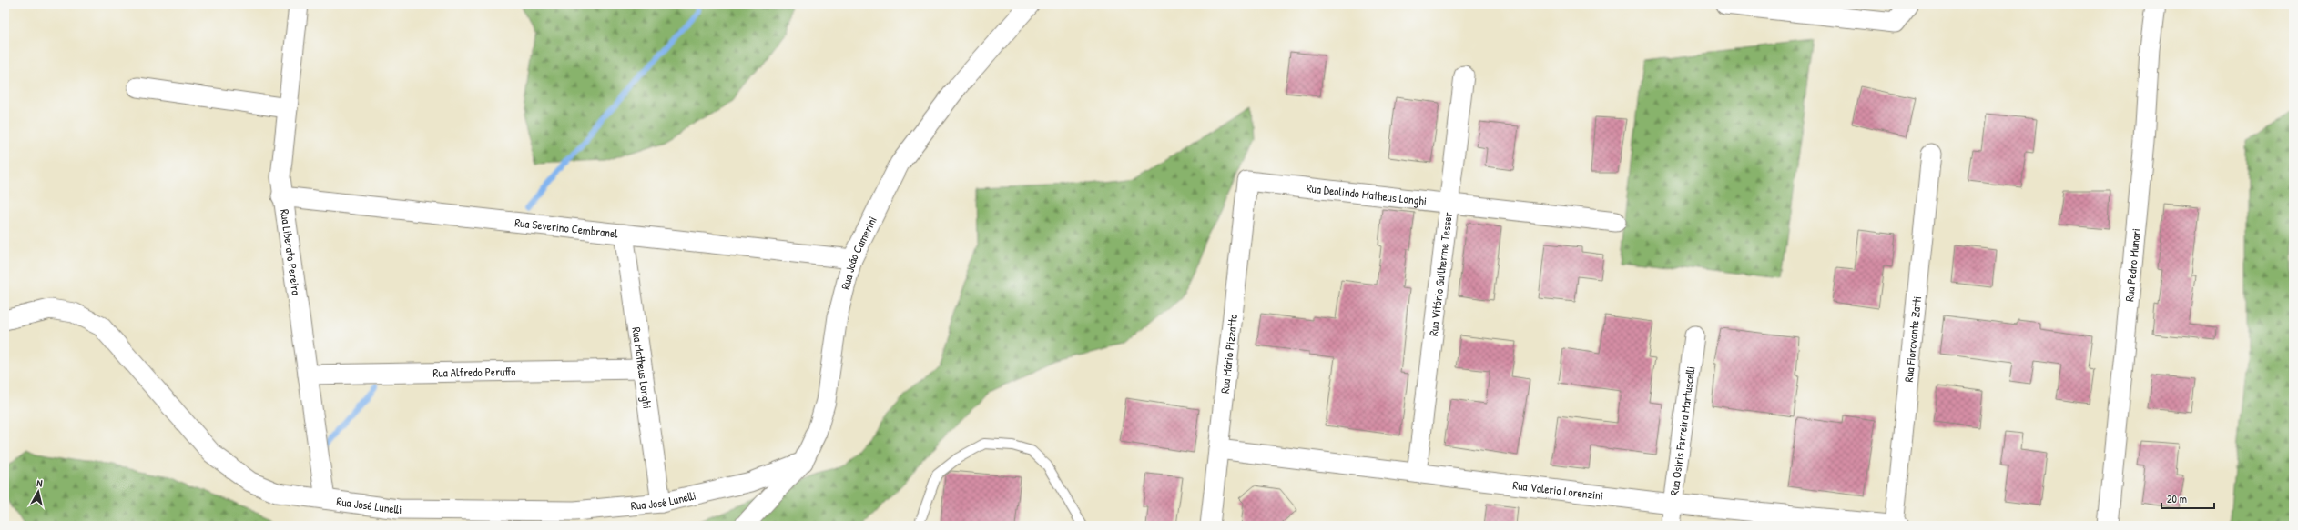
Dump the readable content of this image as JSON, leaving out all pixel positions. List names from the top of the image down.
{
  "streets": {
    "street": [
      "Rua Deolindo Matheus Longhi",
      "Rua Severino Cembranel",
      "Rua Liberato Pereira",
      "Rua João Camerini",
      "Rua Pedro Munari",
      "Rua Vitório Guilherme Tesser",
      "Rua Fioravante Zatti",
      "Rua Mário Pizzatto",
      "Rua Matheus Longhi",
      "Rua Alfredo Peruffo",
      "Rua Osíris Ferreira Martuscelli",
      "Rua Valerio Lorenzini",
      "Rua José Lunelli"
    ]
  },
  "crossings": [
    ["Rua Deolindo Matheus Longhi", "Rua Vitório Guilherme Tesser"],
    ["Rua Deolindo Matheus Longhi", "Rua Mário Pizzatto"],
    ["Rua Severino Cembranel", "Rua Liberato Pereira"],
    ["Rua Severino Cembranel", "Rua João Camerini"],
    ["Rua Severino Cembranel", "Rua Matheus Longhi"],
    ["Rua Liberato Pereira", "Rua Alfredo Peruffo"],
    ["Rua Liberato Pereira", "Rua José Lunelli"],
    ["Rua João Camerini", "Rua José Lunelli"],
    ["Rua Vitório Guilherme Tesser", "Rua Valerio Lorenzini"],
    ["Rua Fioravante Zatti", "Rua Valerio Lorenzini"],
    ["Rua Mário Pizzatto", "Rua Valerio Lorenzini"],
    ["Rua Matheus Longhi", "Rua Alfredo Peruffo"],
    ["Rua Matheus Longhi", "Rua José Lunelli"],
    ["Rua Osíris Ferreira Martuscelli", "Rua Valerio Lorenzini"]
  ],
  "scale_bar": "20 m",
  "north": "top"
}
